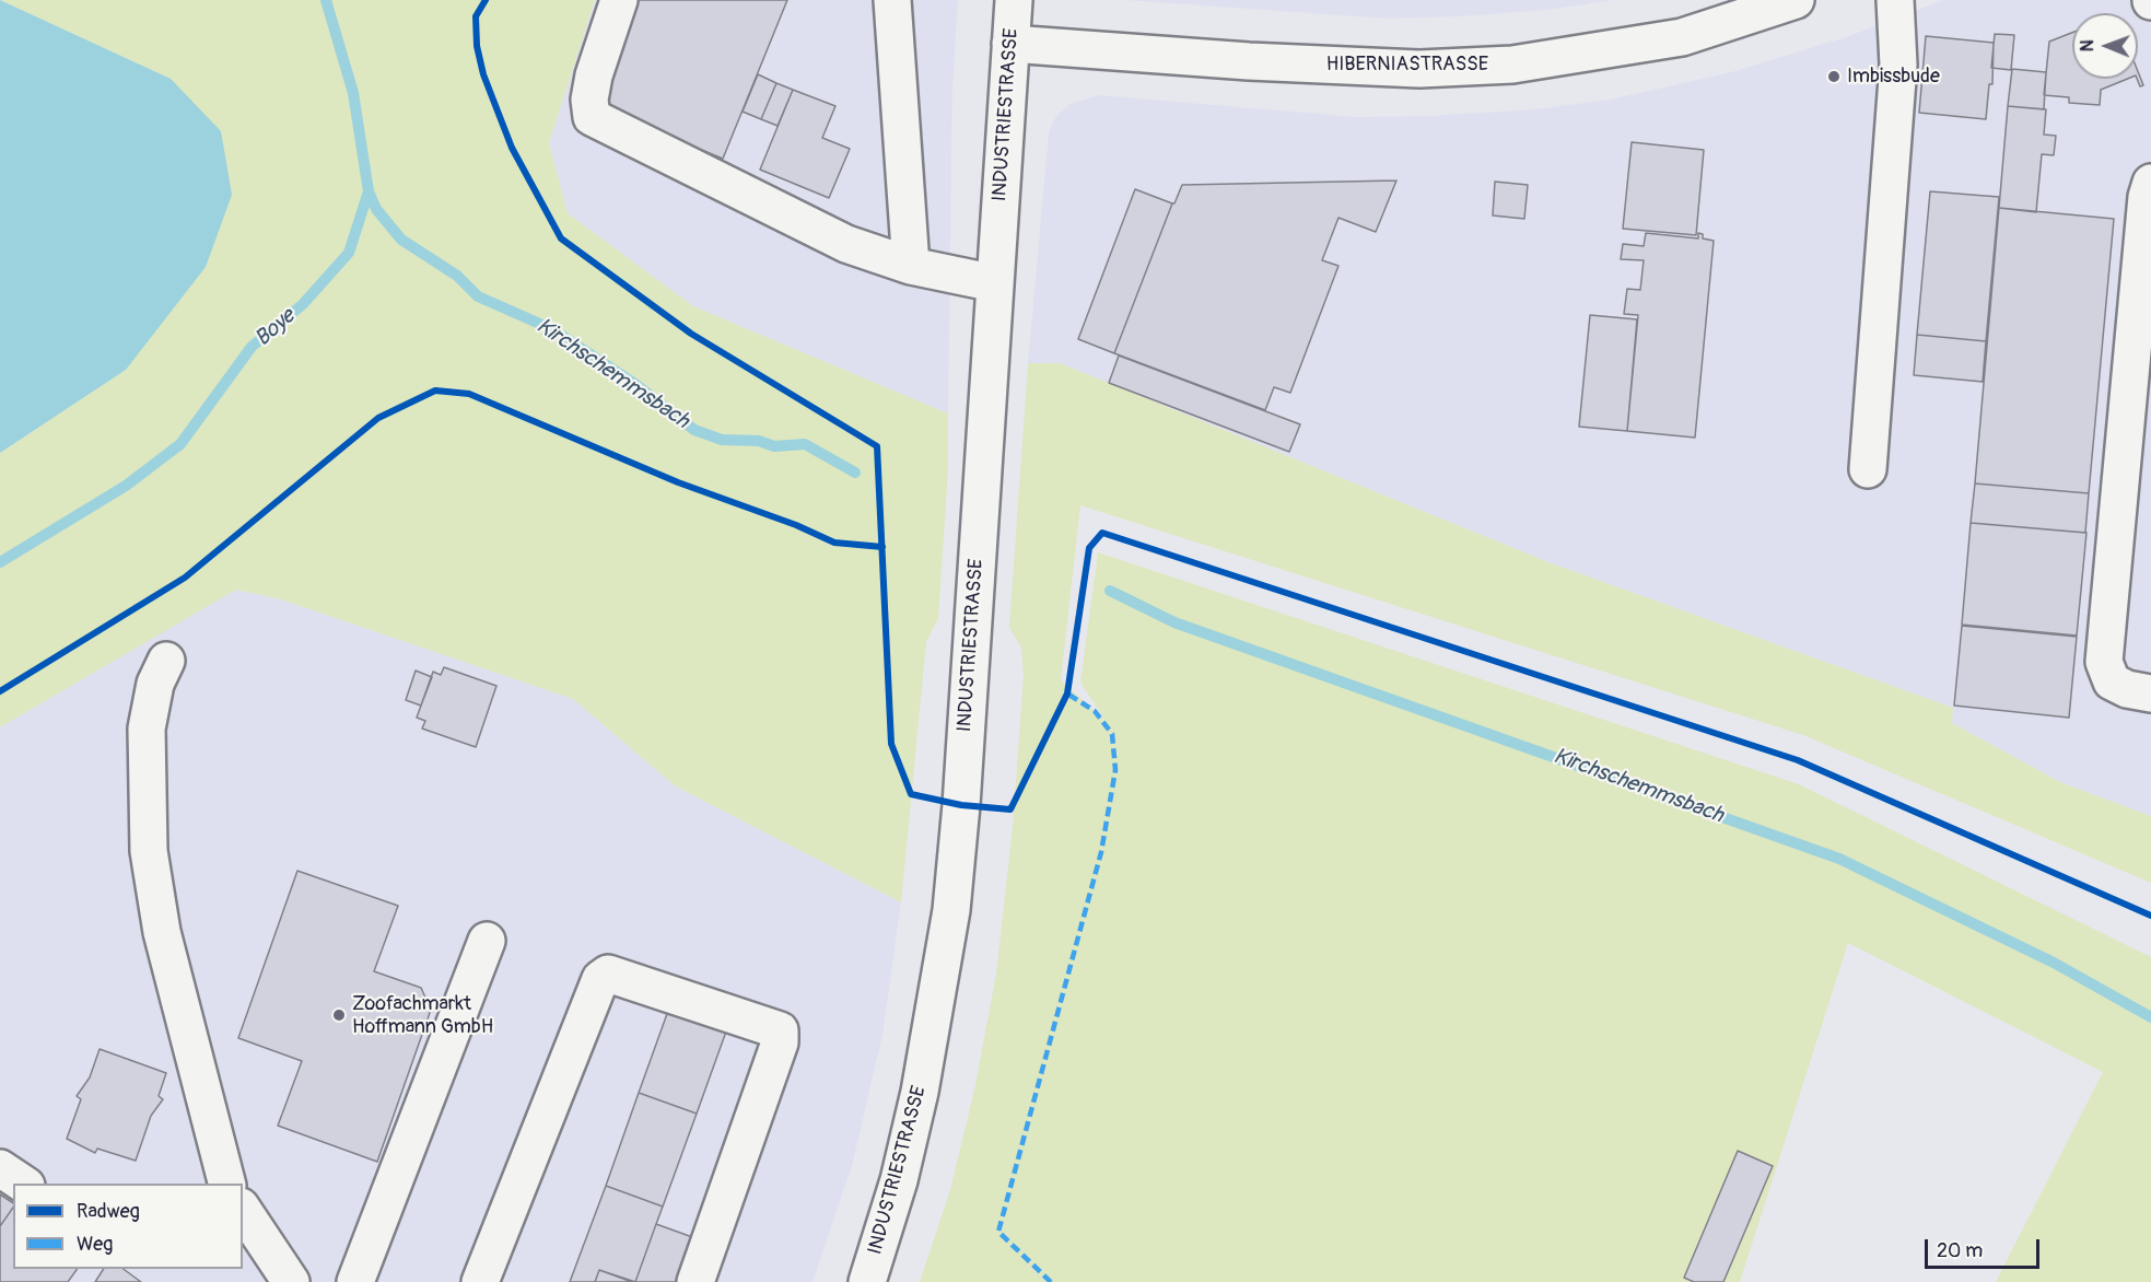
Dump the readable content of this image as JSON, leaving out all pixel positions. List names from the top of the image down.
{
  "streets": {
    "street": ["HIBERNIASTRASSE", "INDUSTRIESTRASSE"]
  },
  "crossings": [
    ["HIBERNIASTRASSE", "INDUSTRIESTRASSE"]
  ],
  "water": ["Boye", "Kirchschemmsbach"],
  "places": ["Imbissbude", "Zoofachmarkt Hoffmann GmbH"],
  "legend": ["Radweg", "Weg"],
  "scale_bar": "20 m",
  "north": "left"
}
